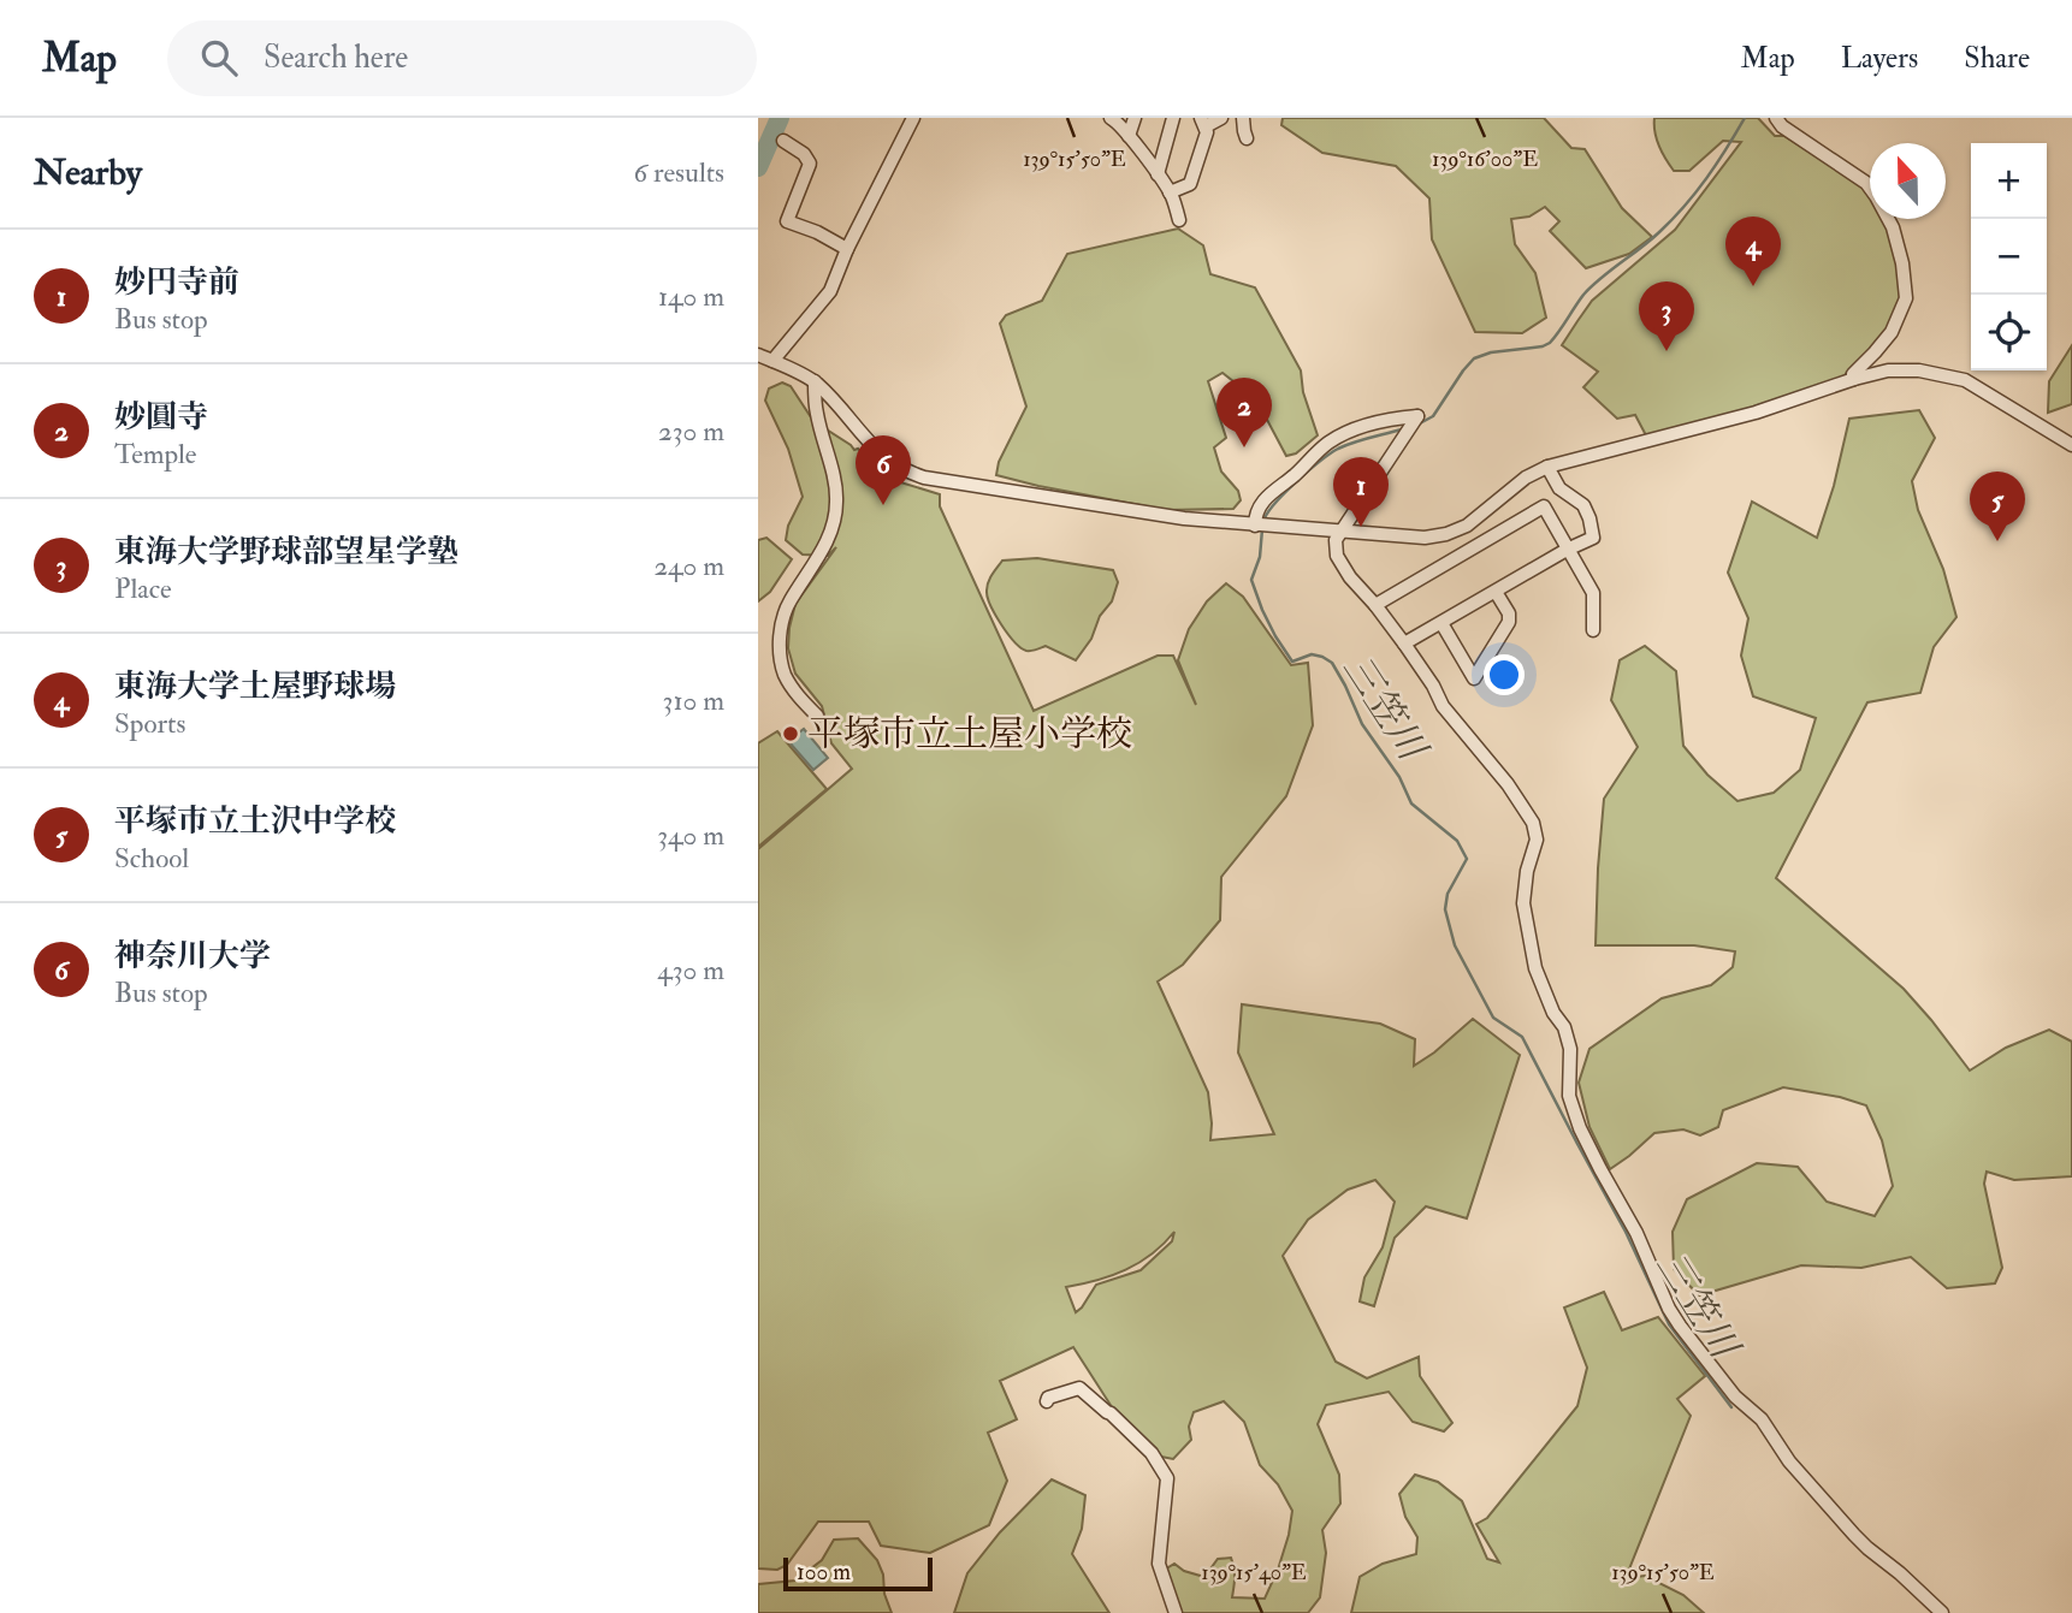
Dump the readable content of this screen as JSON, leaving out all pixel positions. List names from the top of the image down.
{
  "water": ["三笠川"],
  "places": ["平塚市立土屋小学校"],
  "scale_bar": "100 m",
  "north": "top",
  "page": {
    "header": "Map",
    "search": "Search here",
    "nav": ["Map", "Layers", "Share"],
    "heading": ["Nearby", "6 results"],
    "map_buttons": ["+", "−"],
    "pins": [
      "4",
      "3",
      "2",
      "6",
      "1",
      "5"
    ],
    "list": [
      {
        "mark": "1",
        "name": "妙円寺前",
        "note": "Bus stop",
        "value": "140 m"
      },
      {
        "mark": "2",
        "name": "妙圓寺",
        "note": "Temple",
        "value": "230 m"
      },
      {
        "mark": "3",
        "name": "東海大学野球部望星学塾",
        "note": "Place",
        "value": "240 m"
      },
      {
        "mark": "4",
        "name": "東海大学土屋野球場",
        "note": "Sports",
        "value": "310 m"
      },
      {
        "mark": "5",
        "name": "平塚市立土沢中学校",
        "note": "School",
        "value": "340 m"
      },
      {
        "mark": "6",
        "name": "神奈川大学",
        "note": "Bus stop",
        "value": "430 m"
      }
    ],
    "scale": "100 m"
  },
  "coordinates": ["139°15'50\"E", "139°16'00\"E", "139°15'40\"E"]
}
